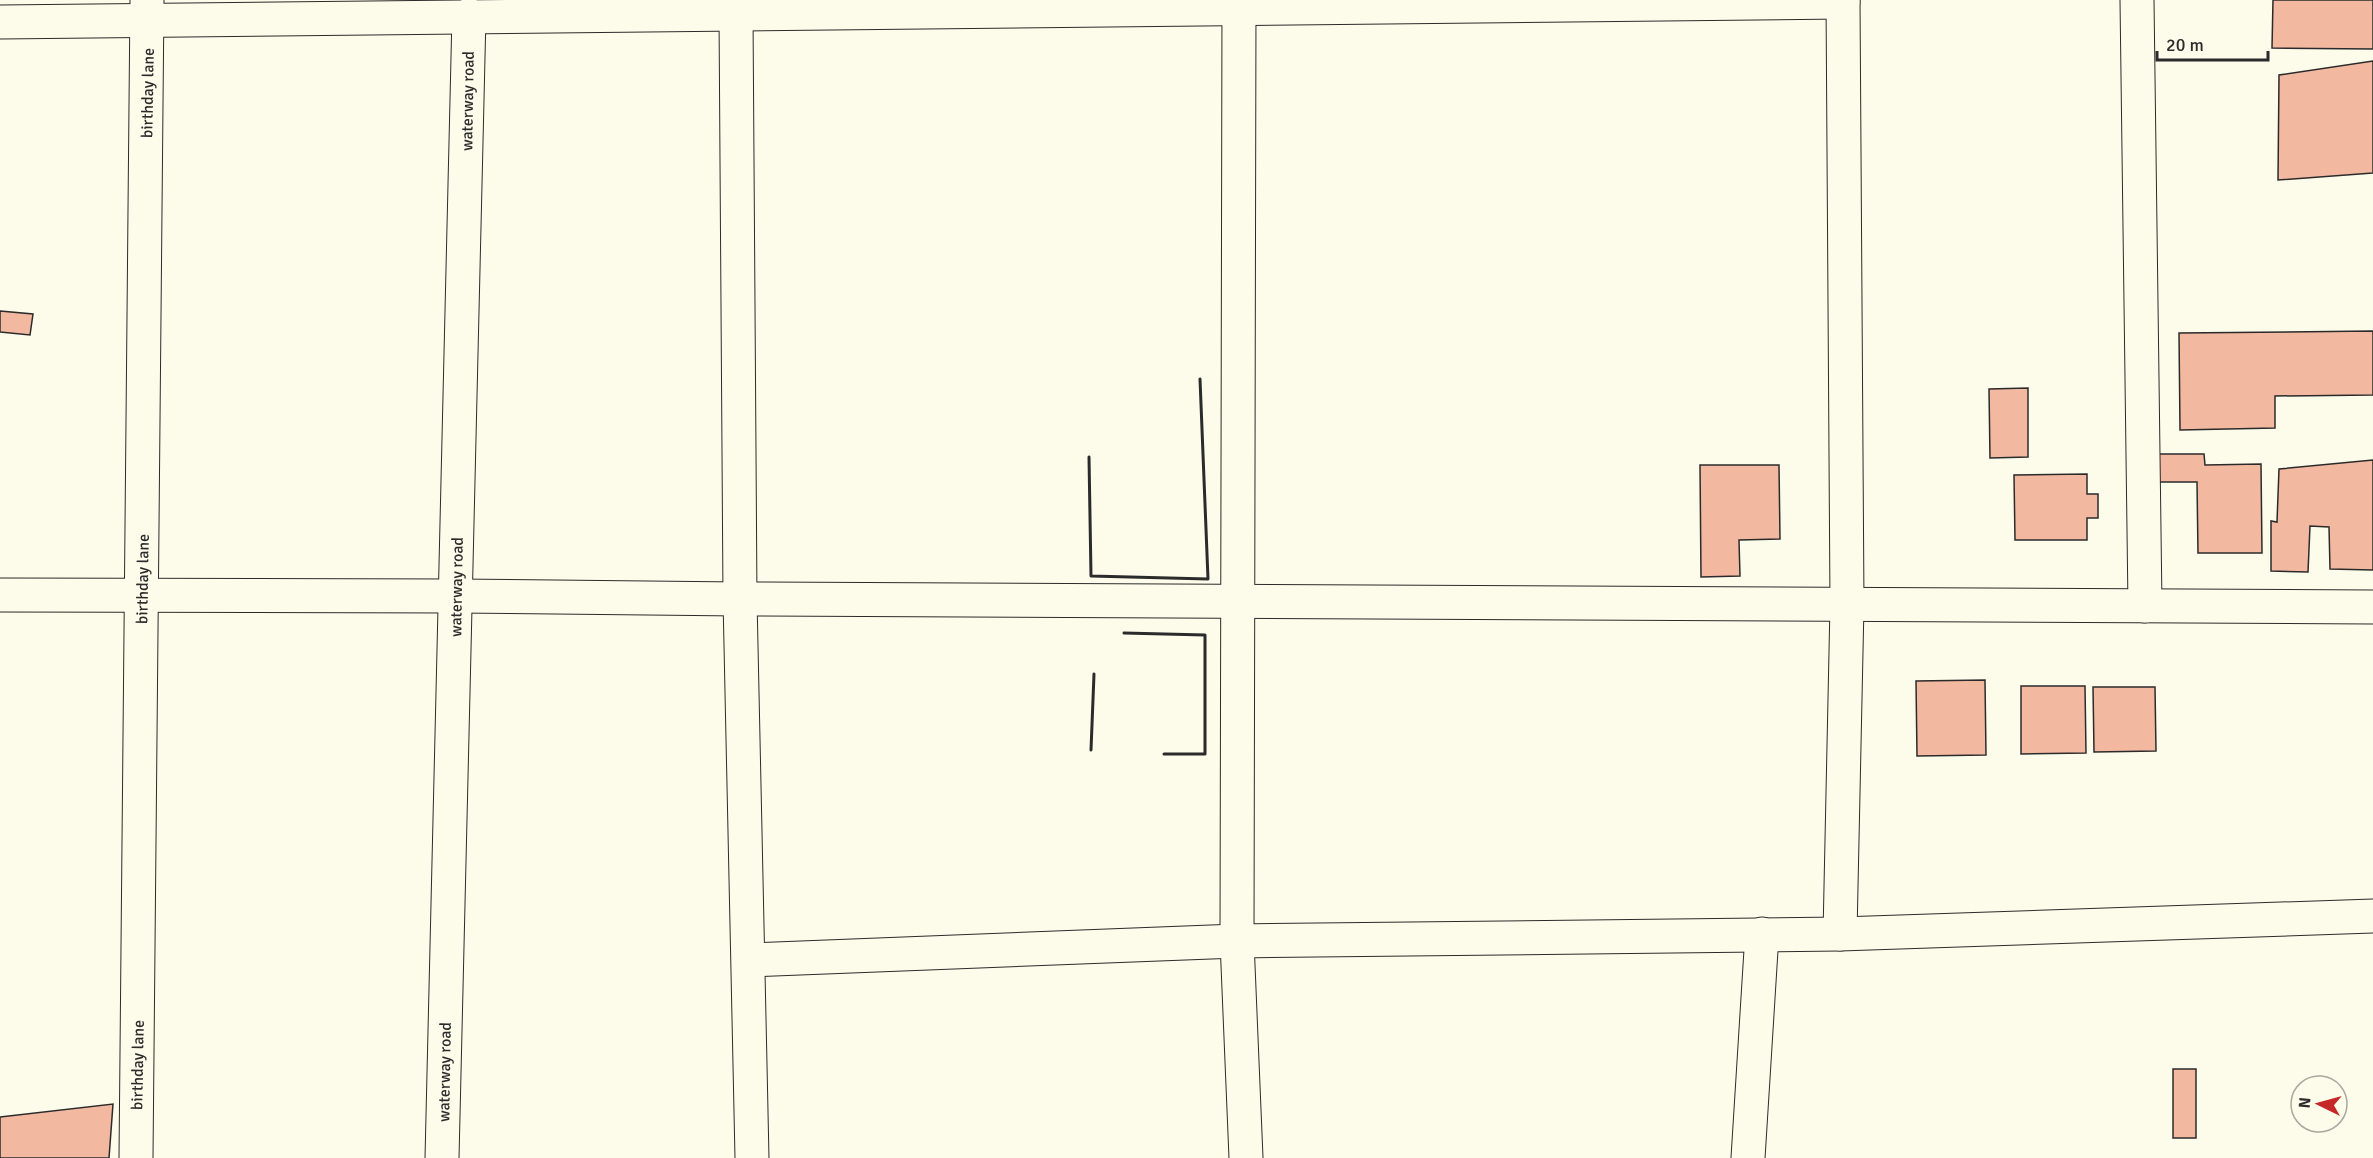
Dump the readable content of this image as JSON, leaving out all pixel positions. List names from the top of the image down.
{
  "streets": {
    "street": ["birthday lane", "waterway road"]
  },
  "scale_bar": "20 m",
  "north": "left"
}
